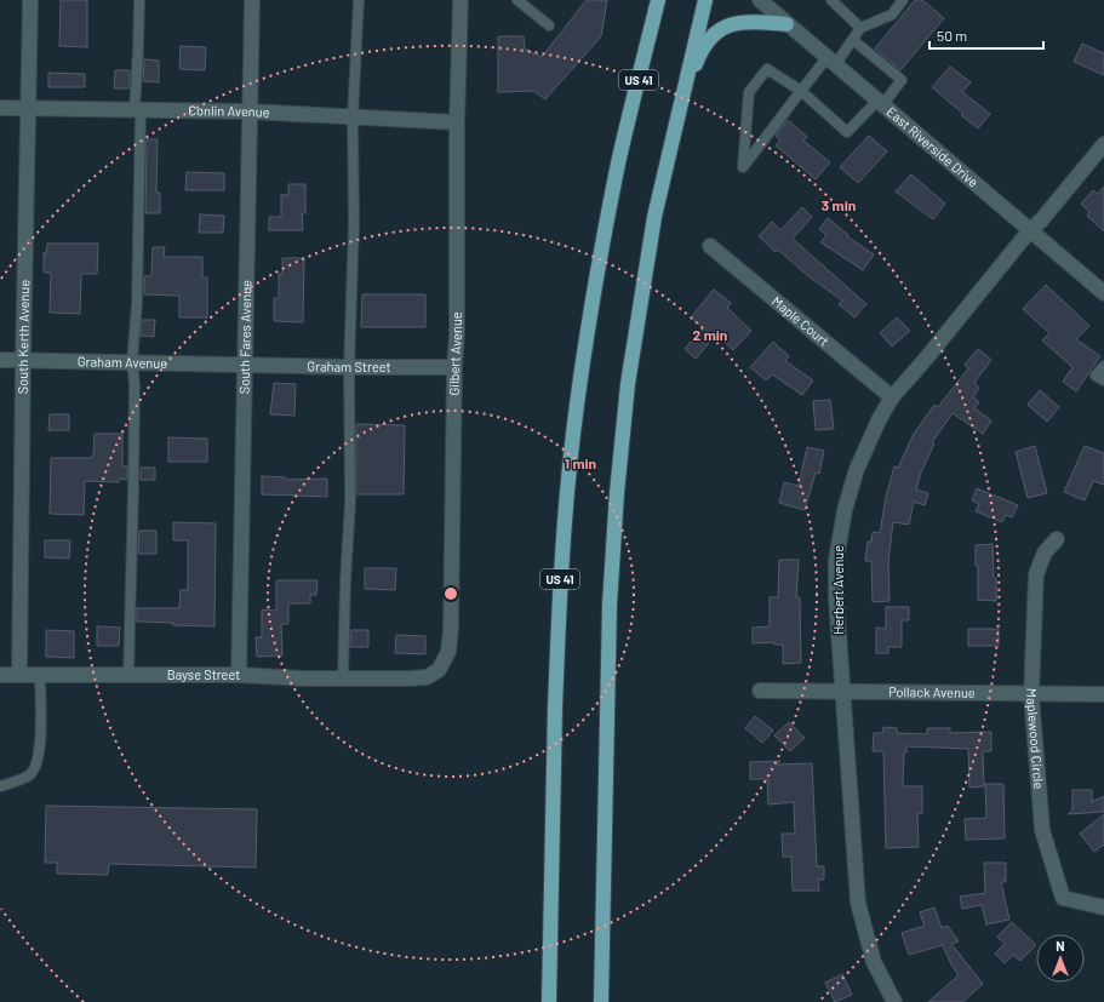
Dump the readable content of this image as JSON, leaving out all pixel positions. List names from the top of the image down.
{
  "streets": {
    "highway": ["US 41"],
    "street": [
      "Conlin Avenue",
      "East Riverside Drive",
      "Maple Court",
      "South Kerth Avenue",
      "South Fares Avenue",
      "Gilbert Avenue",
      "Graham Avenue",
      "Graham Street",
      "Herbert Avenue",
      "Bayse Street",
      "Pollack Avenue",
      "Maplewood Circle"
    ]
  },
  "crossings": [
    ["Conlin Avenue", "South Kerth Avenue"],
    ["Conlin Avenue", "South Fares Avenue"],
    ["Conlin Avenue", "Gilbert Avenue"],
    ["East Riverside Drive", "Herbert Avenue"],
    ["Maple Court", "Herbert Avenue"],
    ["South Kerth Avenue", "Graham Avenue"],
    ["South Kerth Avenue", "Bayse Street"],
    ["South Fares Avenue", "Graham Avenue"],
    ["South Fares Avenue", "Graham Street"],
    ["South Fares Avenue", "Bayse Street"],
    ["Gilbert Avenue", "Graham Street"],
    ["Gilbert Avenue", "Bayse Street"],
    ["Graham Avenue", "Graham Street"],
    ["Herbert Avenue", "Pollack Avenue"],
    ["Pollack Avenue", "Maplewood Circle"]
  ],
  "scale_bar": "50 m",
  "north": "top",
  "rings": ["3 min", "2 min", "1 min"]
}
